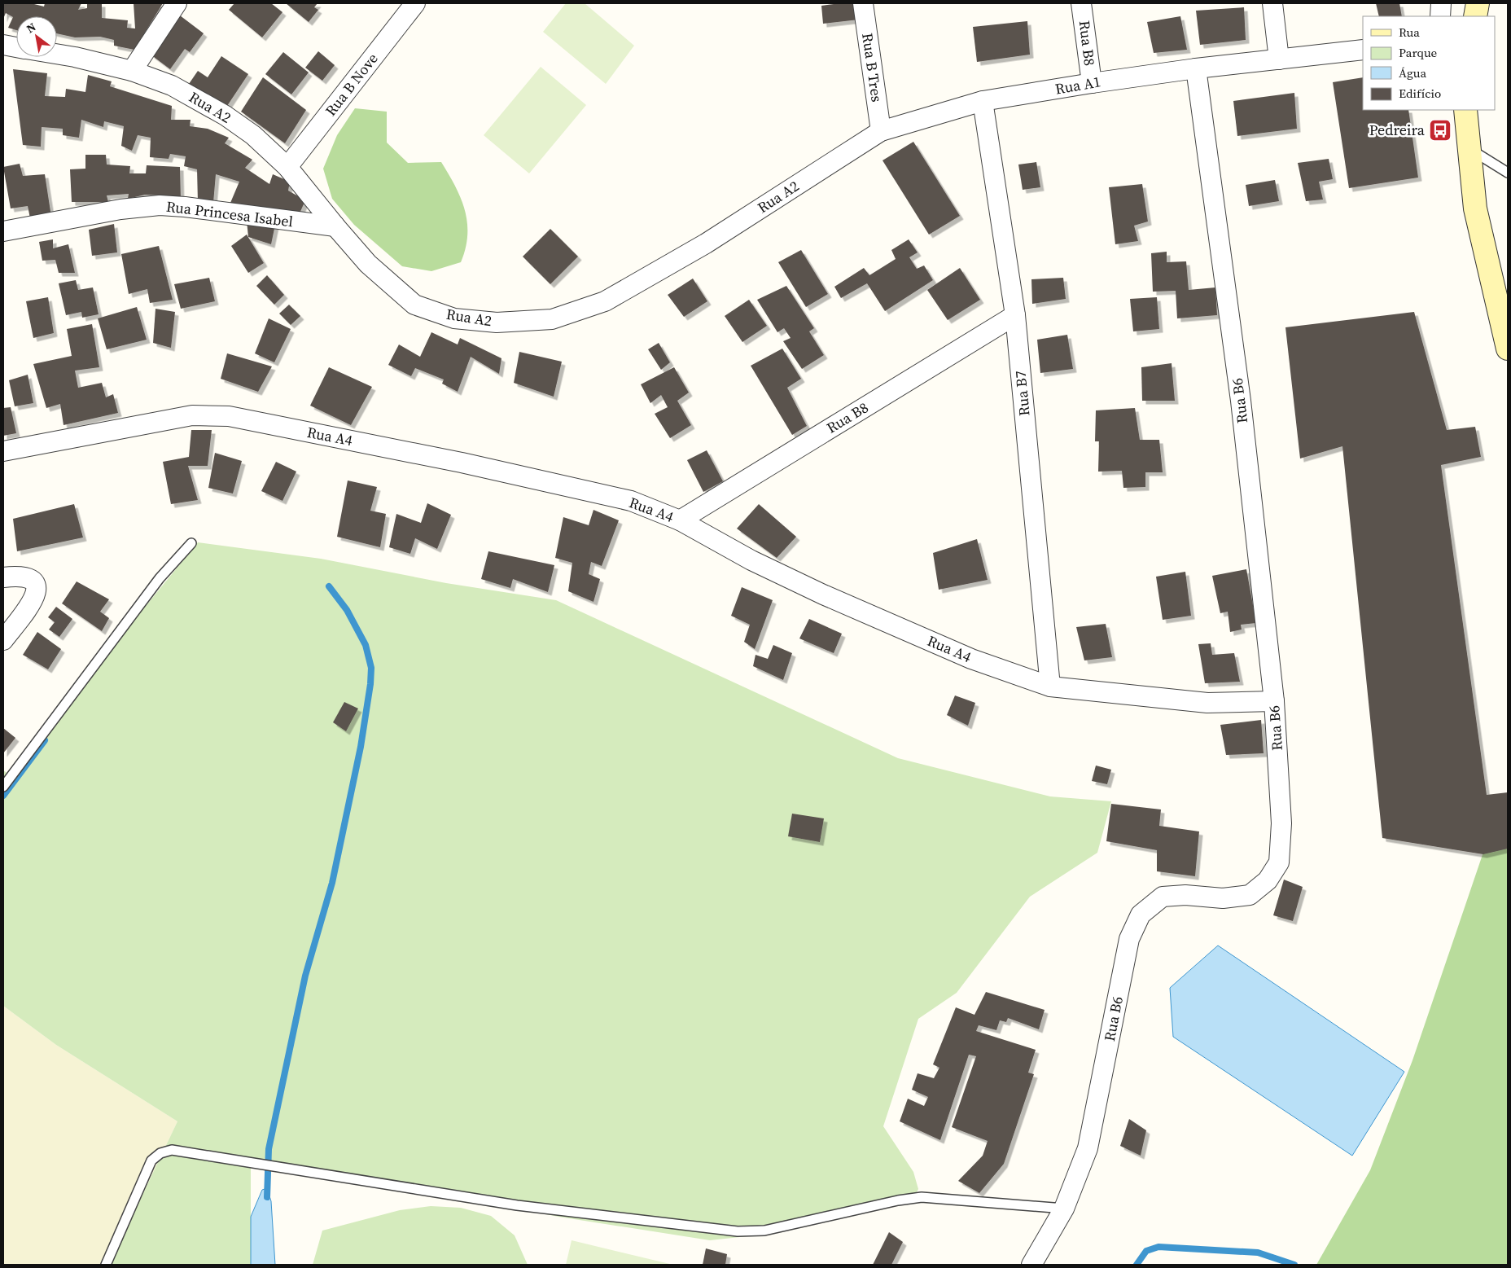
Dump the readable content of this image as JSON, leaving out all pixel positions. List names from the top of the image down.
{
  "streets": {
    "street": [
      "Rua B8",
      "Rua B Tres",
      "Rua B Nove",
      "Rua A1",
      "Rua A2",
      "Rua Princesa Isabel",
      "Rua B7",
      "Rua B6",
      "Rua A4"
    ]
  },
  "crossings": [
    ["Rua B8", "Rua A1"],
    ["Rua B8", "Rua B7"],
    ["Rua B8", "Rua A4"],
    ["Rua B Tres", "Rua A1"],
    ["Rua B Tres", "Rua A2"],
    ["Rua B Nove", "Rua A2"],
    ["Rua A1", "Rua A2"],
    ["Rua A1", "Rua B7"],
    ["Rua A1", "Rua B6"],
    ["Rua A2", "Rua Princesa Isabel"],
    ["Rua B7", "Rua A4"],
    ["Rua B6", "Rua A4"]
  ],
  "places": {
    "bus stop": ["Pedreira"]
  },
  "legend": [
    "Rua",
    "Parque",
    "Água",
    "Edifício"
  ],
  "north": "top left"
}
